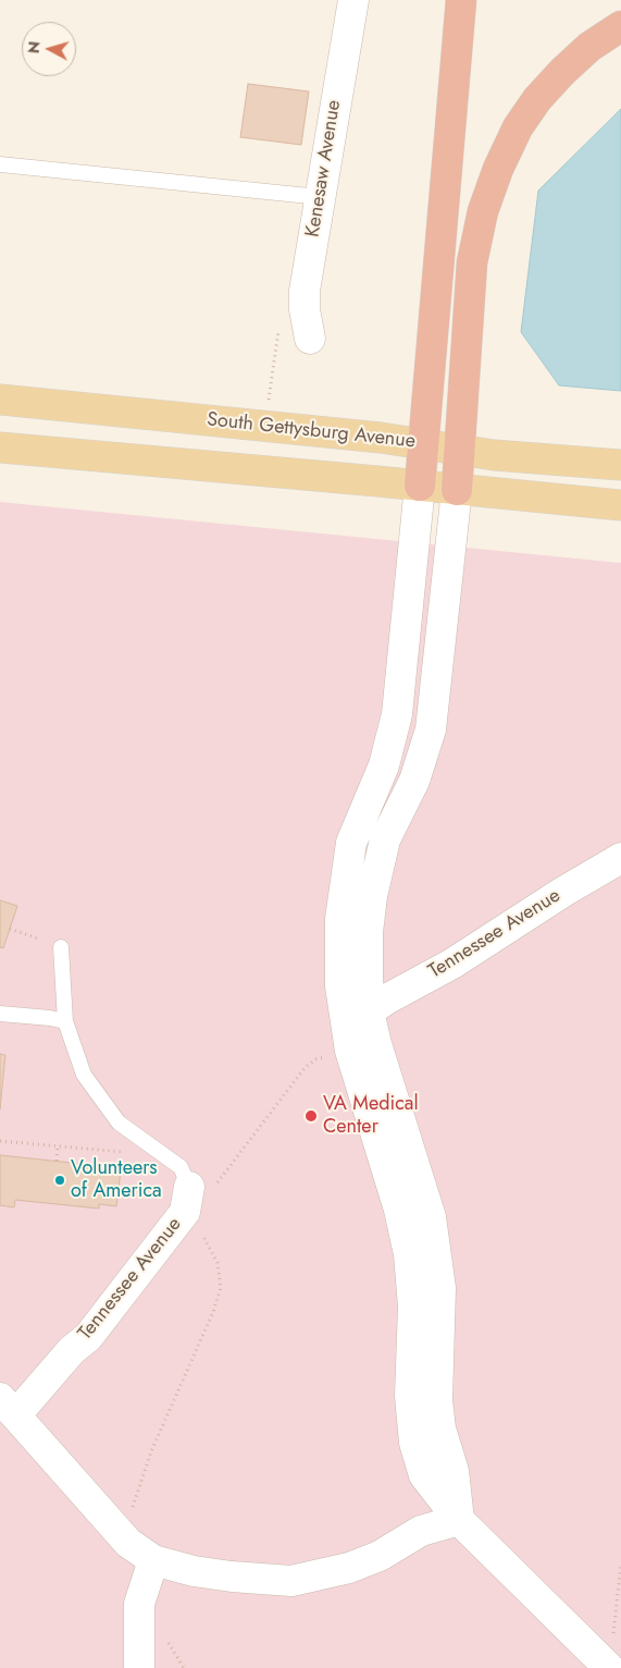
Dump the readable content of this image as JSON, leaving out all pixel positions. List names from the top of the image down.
{
  "streets": {
    "main road": ["South Gettysburg Avenue"],
    "street": ["Kenesaw Avenue", "Tennessee Avenue"]
  },
  "places": ["VA Medical Center", "Volunteers of America"],
  "north": "left"
}
